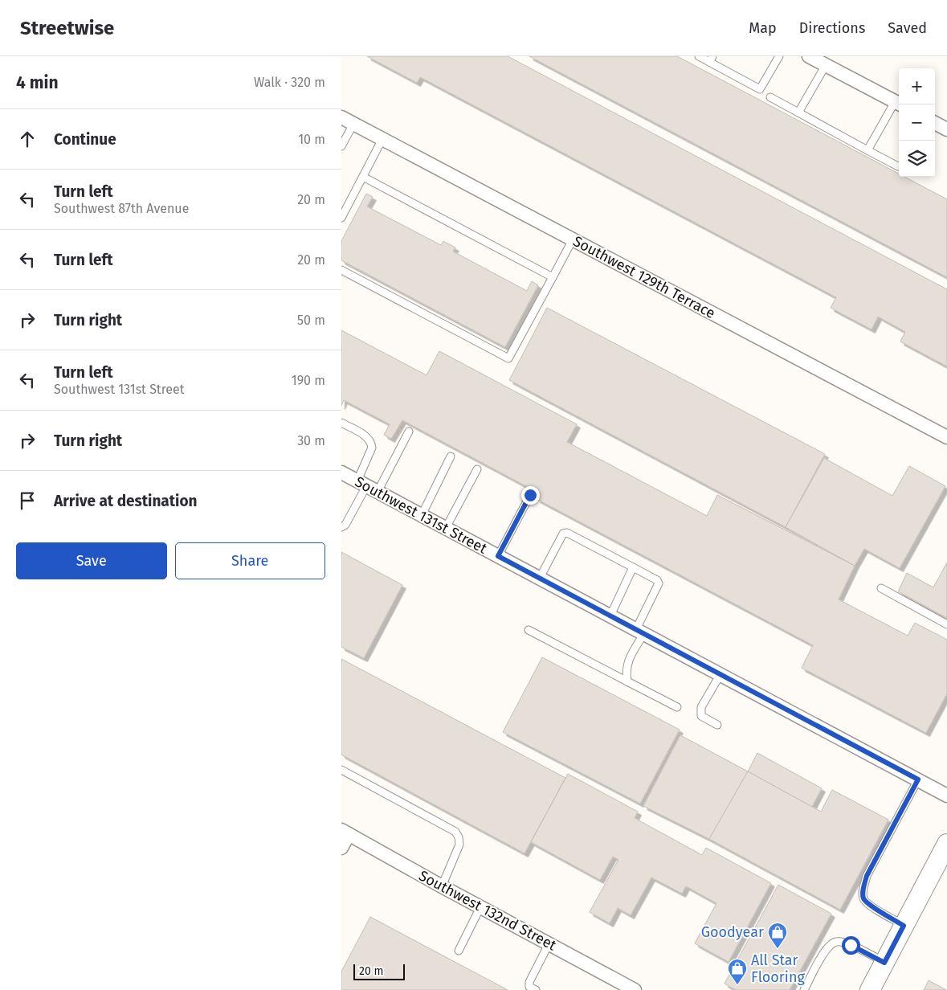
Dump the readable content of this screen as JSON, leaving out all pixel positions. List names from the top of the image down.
{
  "streets": {
    "street": ["Southwest 129th Terrace", "Southwest 131st Street", "Southwest 132nd Street"]
  },
  "places": {
    "shop": ["Goodyear", "All Star Flooring"]
  },
  "scale_bar": "20 m",
  "page": {
    "header": "Streetwise",
    "nav": ["Map", "Directions", "Saved"],
    "heading": ["4 min", "Walk · 320 m"],
    "map_buttons": ["+", "−"],
    "list": [
      ["Continue", "10 m"],
      ["Turn left", "Southwest 87th Avenue", "20 m"],
      ["Turn left", "20 m"],
      ["Turn right", "50 m"],
      ["Turn left", "Southwest 131st Street", "190 m"],
      ["Turn right", "30 m"],
      "Arrive at destination"
    ],
    "buttons": ["Save", "Share"],
    "scale": "20 m"
  }
}
